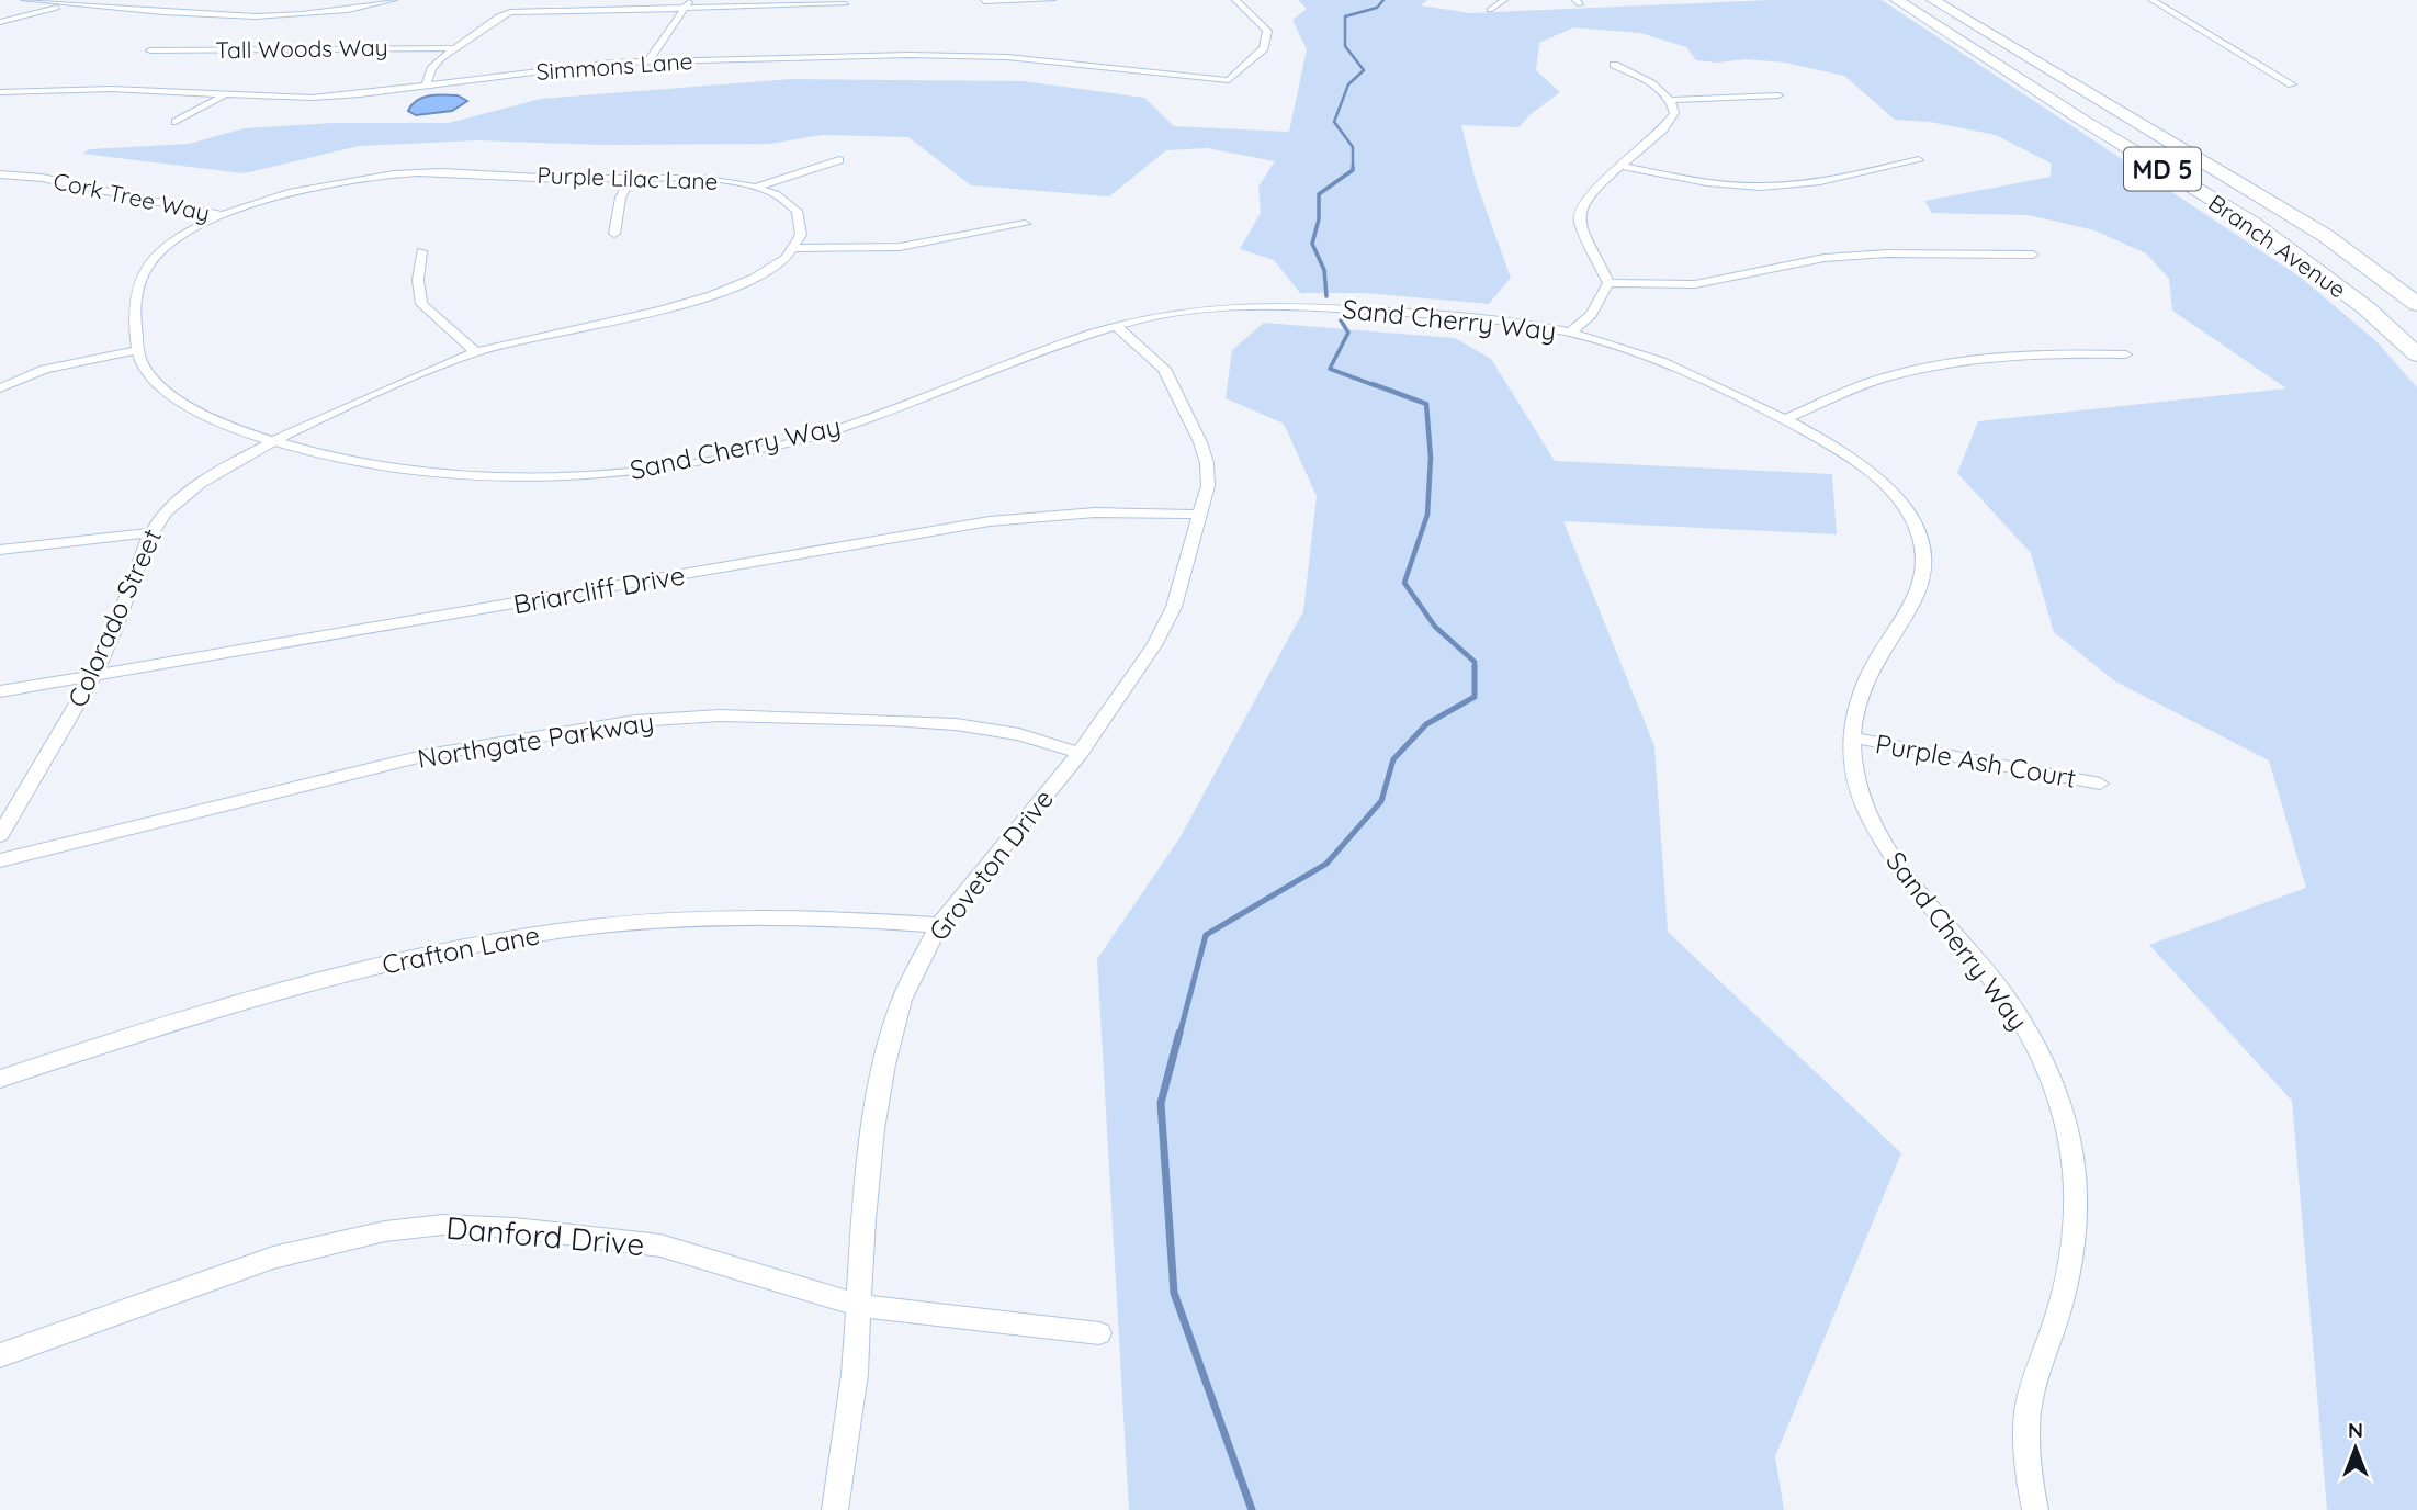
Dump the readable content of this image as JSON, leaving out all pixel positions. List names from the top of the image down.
{
  "streets": {
    "highway": ["MD 5", "Branch Avenue"],
    "street": [
      "Tall Woods Way",
      "Simmons Lane",
      "Purple Lilac Lane",
      "Cork Tree Way",
      "Sand Cherry Way",
      "Briarcliff Drive",
      "Colorado Street",
      "Northgate Parkway",
      "Purple Ash Court",
      "Groveton Drive",
      "Crafton Lane",
      "Danford Drive"
    ]
  },
  "crossings": [
    ["Purple Lilac Lane", "Cork Tree Way"],
    ["Purple Lilac Lane", "Sand Cherry Way"],
    ["Cork Tree Way", "Sand Cherry Way"],
    ["Sand Cherry Way", "Colorado Street"],
    ["Sand Cherry Way", "Purple Ash Court"],
    ["Sand Cherry Way", "Groveton Drive"],
    ["Briarcliff Drive", "Colorado Street"],
    ["Briarcliff Drive", "Groveton Drive"],
    ["Northgate Parkway", "Groveton Drive"],
    ["Groveton Drive", "Crafton Lane"],
    ["Groveton Drive", "Danford Drive"]
  ],
  "north": "top"
}
